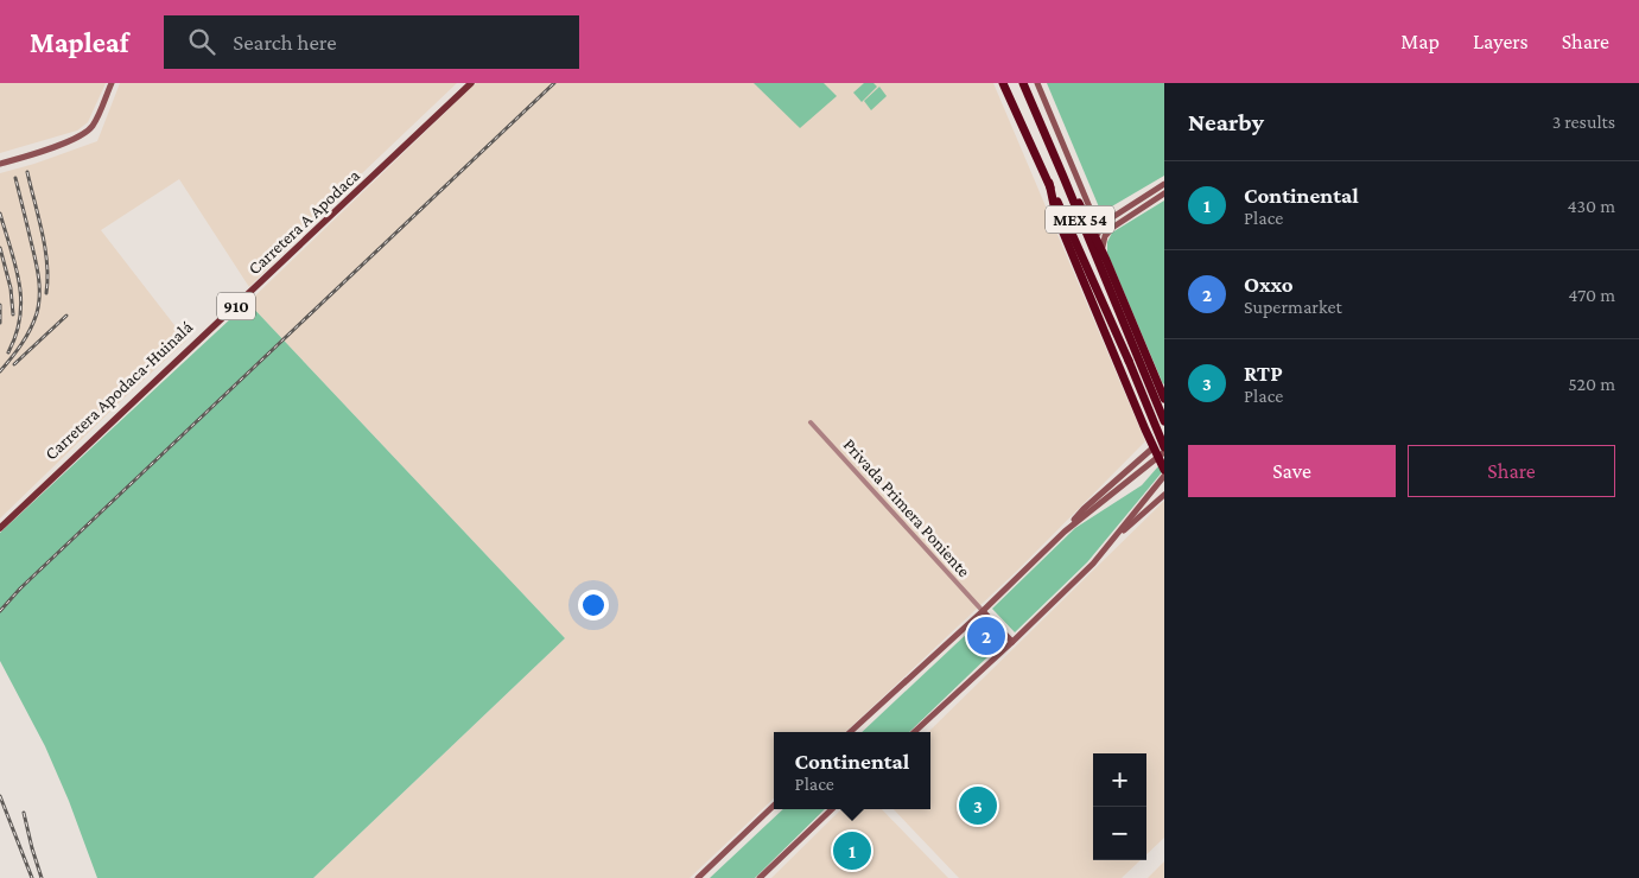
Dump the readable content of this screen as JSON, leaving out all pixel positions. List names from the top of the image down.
{
  "streets": {
    "highway": ["MEX 54"],
    "main road": ["Carretera A Apodaca", "910", "Carretera Apodaca-Huinalá"],
    "street": ["Privada Primera Poniente"]
  },
  "crossings": [
    ["Carretera A Apodaca", "Carretera Apodaca-Huinalá"]
  ],
  "page": {
    "header": "Mapleaf",
    "search": "Search here",
    "nav": ["Map", "Layers", "Share"],
    "heading": ["Nearby", "3 results"],
    "list": [
      {
        "mark": "1",
        "name": "Continental",
        "note": "Place",
        "value": "430 m"
      },
      {
        "mark": "2",
        "name": "Oxxo",
        "note": "Supermarket",
        "value": "470 m"
      },
      {
        "mark": "3",
        "name": "RTP",
        "note": "Place",
        "value": "520 m"
      }
    ],
    "buttons": ["Save", "Share"],
    "pins": ["2", "3", "1"],
    "popup": ["Continental", "Place"],
    "map_buttons": ["+", "−"]
  }
}
